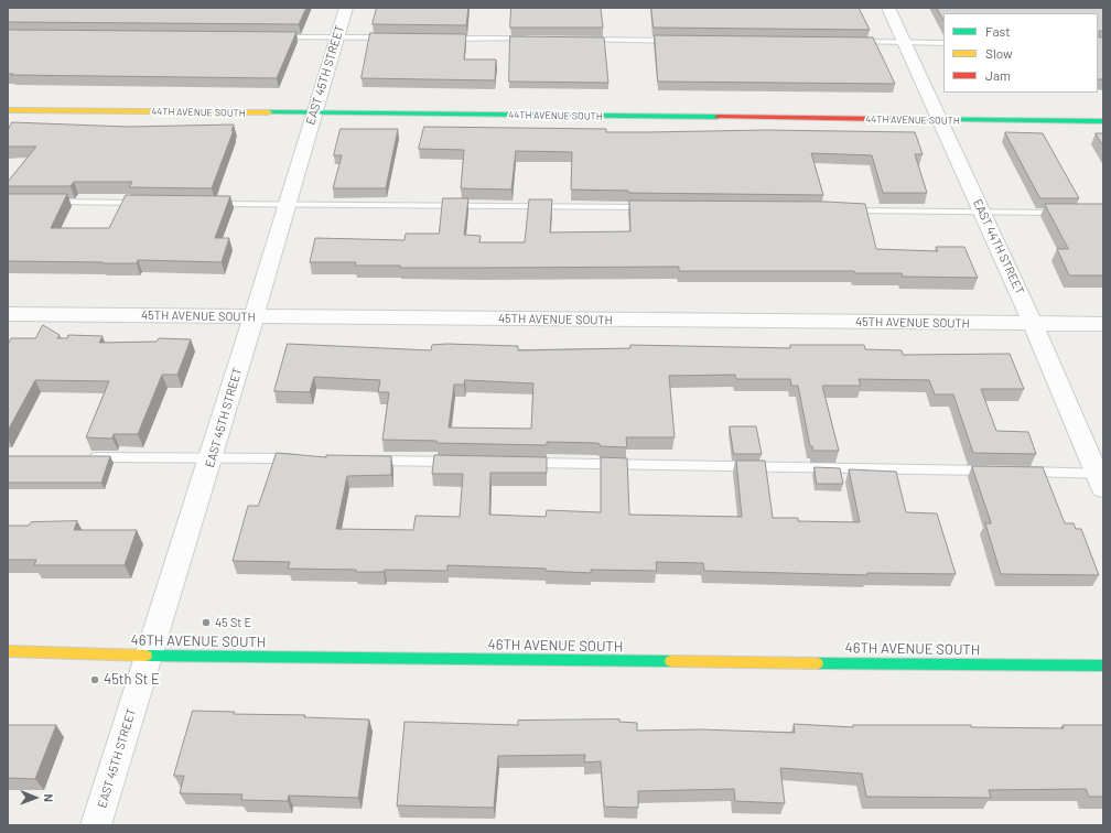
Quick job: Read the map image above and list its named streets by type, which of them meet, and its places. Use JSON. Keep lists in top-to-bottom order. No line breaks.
{"streets":{"street":["EAST 45TH STREET","44TH AVENUE SOUTH","EAST 44TH STREET","45TH AVENUE SOUTH","46TH AVENUE SOUTH"]},"crossings":[["EAST 45TH STREET","44TH AVENUE SOUTH"],["EAST 45TH STREET","45TH AVENUE SOUTH"],["EAST 45TH STREET","46TH AVENUE SOUTH"],["44TH AVENUE SOUTH","EAST 44TH STREET"],["EAST 44TH STREET","45TH AVENUE SOUTH"]],"places":["45 St E","45th St E"],"legend":["Fast","Slow","Jam"],"north":"right"}
